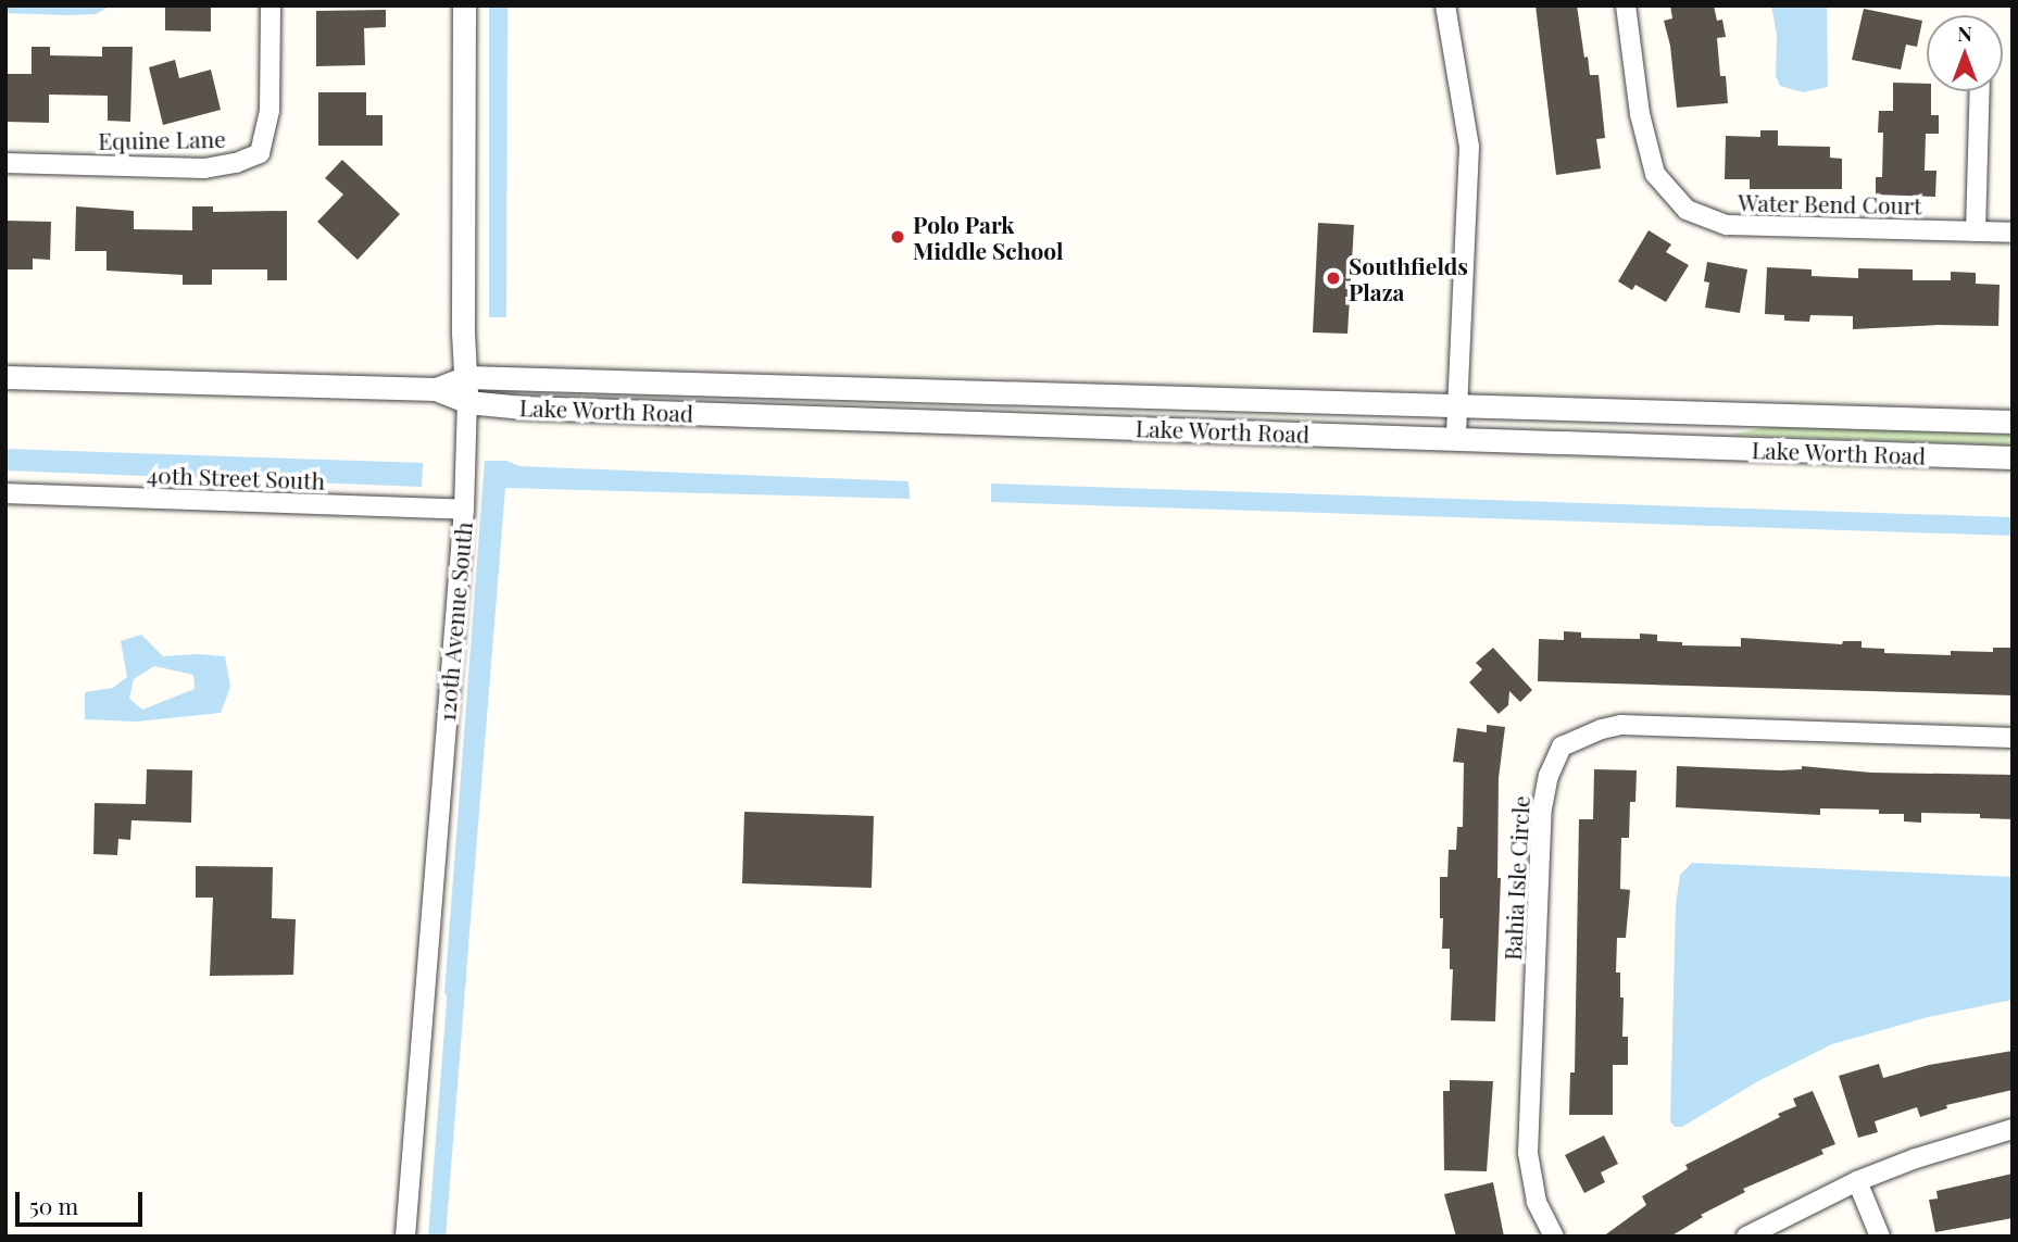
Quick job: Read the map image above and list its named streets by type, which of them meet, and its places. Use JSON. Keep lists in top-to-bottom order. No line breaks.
{"streets":{"street":["Equine Lane","Water Bend Court","Lake Worth Road","40th Street South","120th Avenue South","Bahia Isle Circle"]},"crossings":[["Lake Worth Road","120th Avenue South"],["40th Street South","120th Avenue South"]],"places":["Polo Park Middle School","Southfields Plaza"],"scale_bar":"50 m","north":"top"}
